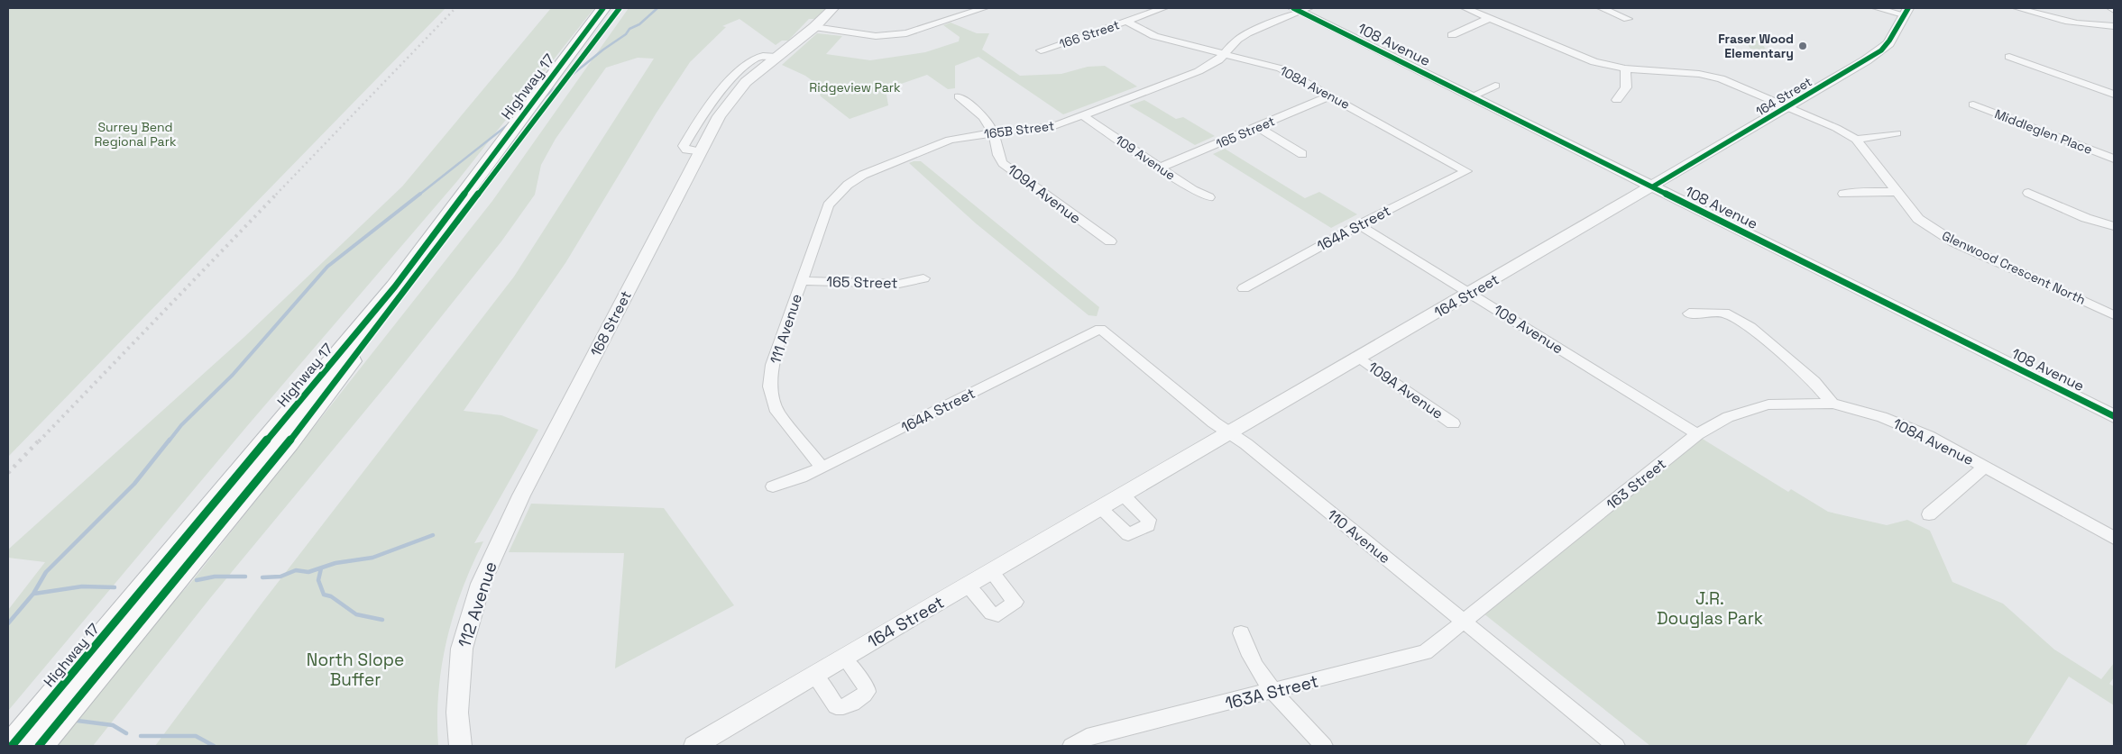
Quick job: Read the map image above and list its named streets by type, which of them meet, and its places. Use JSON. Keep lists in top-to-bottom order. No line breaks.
{"streets":{"highway":["Highway 17"],"street":["166 Street","108 Avenue","108A Avenue","164 Street","165B Street","Middleglen Place","165 Street","109 Avenue","109A Avenue","164A Street","Glenwood Crescent North","168 Street","111 Avenue","163 Street","110 Avenue","112 Avenue","163A Street"]},"crossings":[["166 Street","108A Avenue"],["108 Avenue","164 Street"],["108 Avenue","165B Street"],["108A Avenue","165B Street"],["108A Avenue","165 Street"],["108A Avenue","164A Street"],["108A Avenue","163 Street"],["164 Street","109 Avenue"],["164 Street","109A Avenue"],["164 Street","Glenwood Crescent North"],["164 Street","110 Avenue"],["165B Street","165 Street"],["165B Street","109 Avenue"],["165B Street","109A Avenue"],["165B Street","111 Avenue"],["165 Street","109 Avenue"],["165 Street","111 Avenue"],["109 Avenue","164A Street"],["109 Avenue","163 Street"],["164A Street","111 Avenue"],["164A Street","110 Avenue"],["168 Street","112 Avenue"],["163 Street","110 Avenue"],["163 Street","163A Street"],["110 Avenue","163A Street"]],"parks":["Ridgeview Park","Surrey Bend Regional Park","J.R. Douglas Park","North Slope Buffer"],"places":["Fraser Wood Elementary"]}
